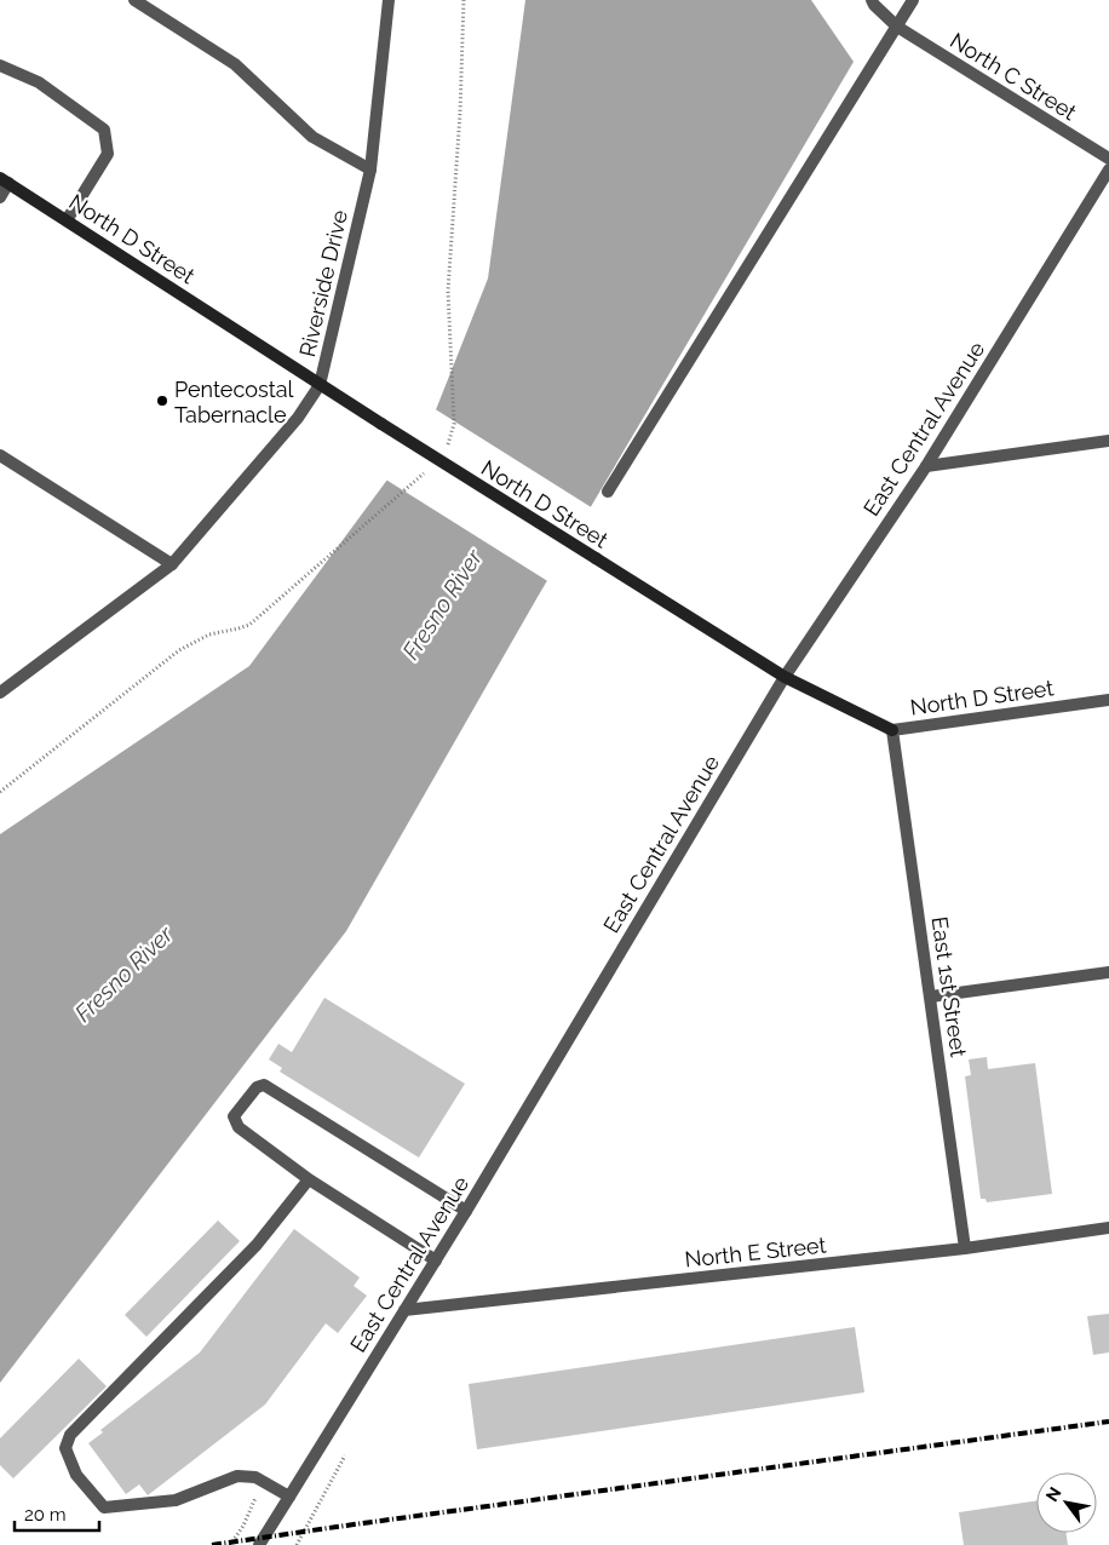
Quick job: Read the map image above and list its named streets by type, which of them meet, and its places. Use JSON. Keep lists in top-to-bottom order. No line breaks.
{"streets":{"street":["North C Street","North D Street","Riverside Drive","East Central Avenue","East 1st Street","North E Street"]},"crossings":[["North D Street","Riverside Drive"],["North D Street","East Central Avenue"],["North D Street","East 1st Street"],["East Central Avenue","North E Street"],["East 1st Street","North E Street"]],"water":["Fresno River"],"places":["Pentecostal Tabernacle"],"scale_bar":"20 m","north":"top left"}
